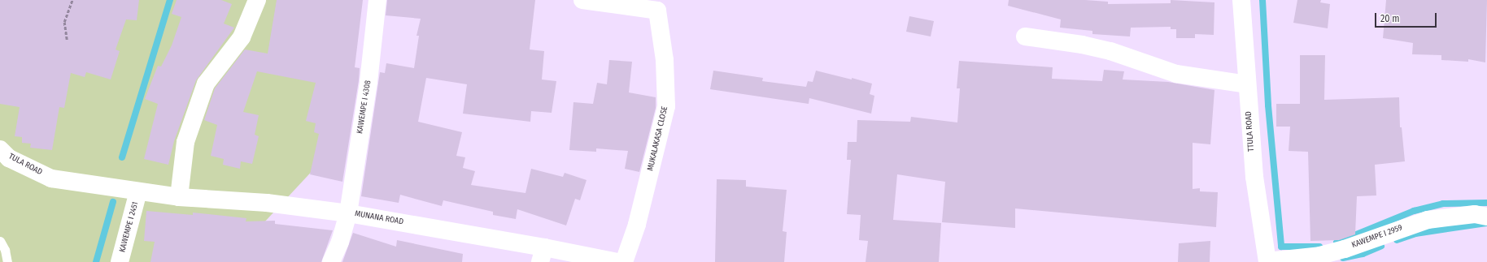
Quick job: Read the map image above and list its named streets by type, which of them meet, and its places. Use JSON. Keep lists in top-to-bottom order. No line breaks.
{"streets":{"street":["KAWEMPE I 4308","TTULA ROAD","MUKALAKASA CLOSE","TULA ROAD","MUNANA ROAD","KAWEMPE I 2451","KAWEMPE I 2959"]},"crossings":[["KAWEMPE I 4308","MUNANA ROAD"],["TTULA ROAD","KAWEMPE I 2959"],["TULA ROAD","MUNANA ROAD"],["TULA ROAD","KAWEMPE I 2451"],["MUNANA ROAD","KAWEMPE I 2451"]],"scale_bar":"20 m"}
